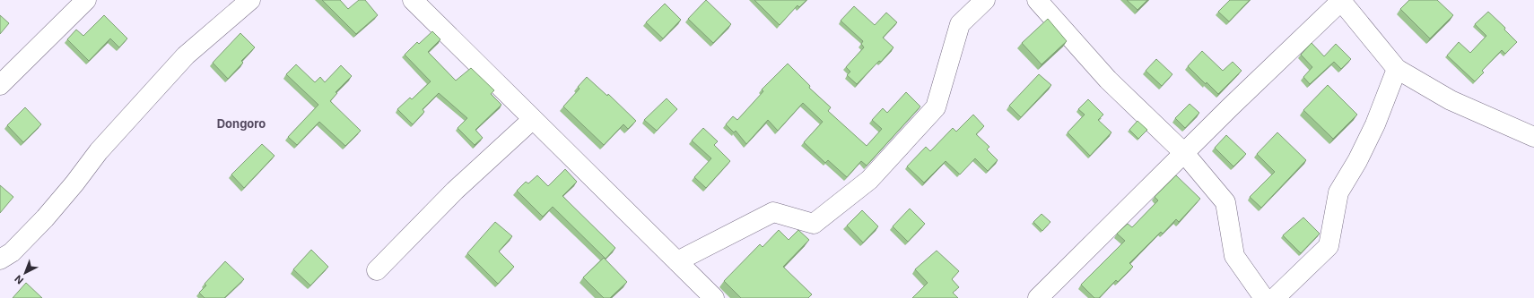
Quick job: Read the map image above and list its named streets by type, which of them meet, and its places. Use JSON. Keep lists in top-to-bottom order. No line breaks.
{"districts":["Dongoro"],"north":"bottom left"}
